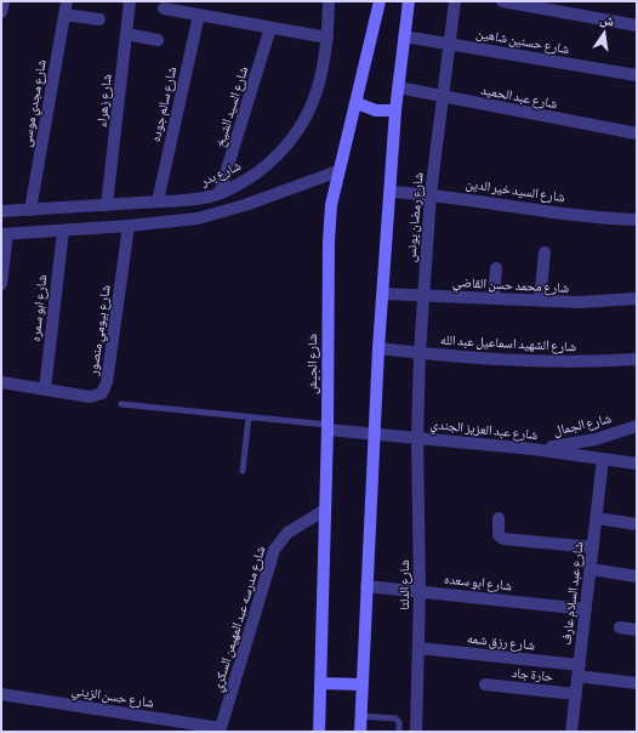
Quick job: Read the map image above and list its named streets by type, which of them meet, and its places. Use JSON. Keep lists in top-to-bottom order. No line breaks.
{"streets":{"main road":["شارع الجيش"],"street":["شارع حسنين شاهين","شارع عبد الحميد","شارع زهراء","شارع مجدي موسى","شارع سالم جوده","شارع السيد الشيخ","شارع بدر","شارع السيد خير الدين","شارع رمضان يونس","شارع محمد حسن القاضي","شارع ابو سمره","شارع بيومي منصور","شارع الشهيد اسماعيل عبد الله","شارع الجمال","شارع عبد العزيز الجندي","شارع ابو سعده","شارع الدلتا","شارع عبد السلام عارف","شارع مدرسه عبد المهيمن السكري","شارع رزق شمه","حارة جاد","شارع حسن الزيني"]},"crossings":[["شارع حسنين شاهين","شارع رمضان يونس"],["شارع عبد الحميد","شارع رمضان يونس"],["شارع زهراء","شارع بدر"],["شارع مجدي موسى","شارع بدر"],["شارع سالم جوده","شارع بدر"],["شارع السيد الشيخ","شارع بدر"],["شارع السيد خير الدين","شارع رمضان يونس"],["شارع رمضان يونس","شارع محمد حسن القاضي"],["شارع رمضان يونس","شارع الشهيد اسماعيل عبد الله"],["شارع رمضان يونس","شارع عبد العزيز الجندي"],["شارع رمضان يونس","شارع الدلتا"],["شارع ابو سمره","شارع بيومي منصور"],["شارع الجيش","شارع عبد العزيز الجندي"],["شارع الجيش","شارع مدرسه عبد المهيمن السكري"],["شارع الجمال","شارع عبد العزيز الجندي"],["شارع عبد العزيز الجندي","شارع الدلتا"],["شارع عبد العزيز الجندي","شارع عبد السلام عارف"],["شارع ابو سعده","شارع الدلتا"],["شارع ابو سعده","شارع عبد السلام عارف"],["شارع الدلتا","شارع رزق شمه"],["شارع عبد السلام عارف","شارع رزق شمه"],["شارع عبد السلام عارف","حارة جاد"],["شارع مدرسه عبد المهيمن السكري","شارع حسن الزيني"]],"north":"top"}
